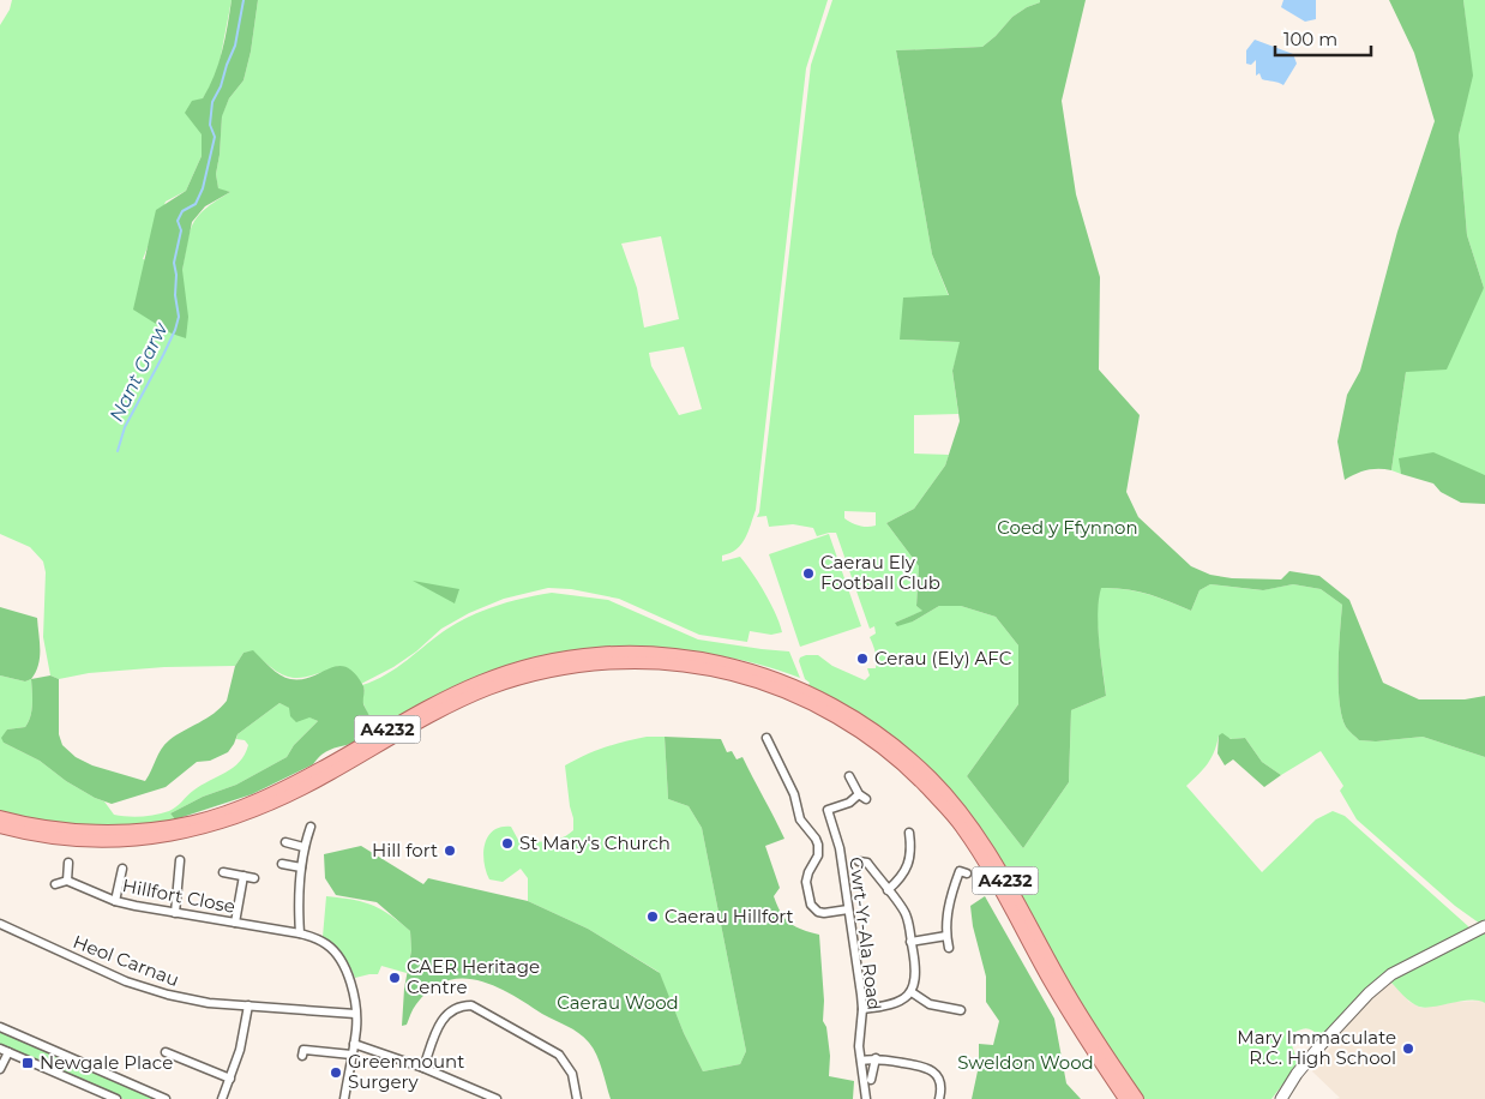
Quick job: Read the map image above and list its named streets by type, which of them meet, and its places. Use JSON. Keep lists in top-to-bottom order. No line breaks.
{"streets":{"main road":["A4232"],"street":["Hillfort Close","Cwrt-Yr-Ala Road","Heol Carnau"]},"crossings":[["Hillfort Close","Heol Carnau"]],"water":["Nant Garw"],"parks":["Coed y Ffynnon","Caerau Wood","Sweldon Wood"],"places":{"other":["Caerau Ely Football Club","Cerau (Ely) AFC","St Mary's Church","Hill fort","Caerau Hillfort","CAER Heritage Centre","Mary Immaculate R.C. High School","Greenmount Surgery"],"transit":["Newgale Place"]},"scale_bar":"100 m"}
